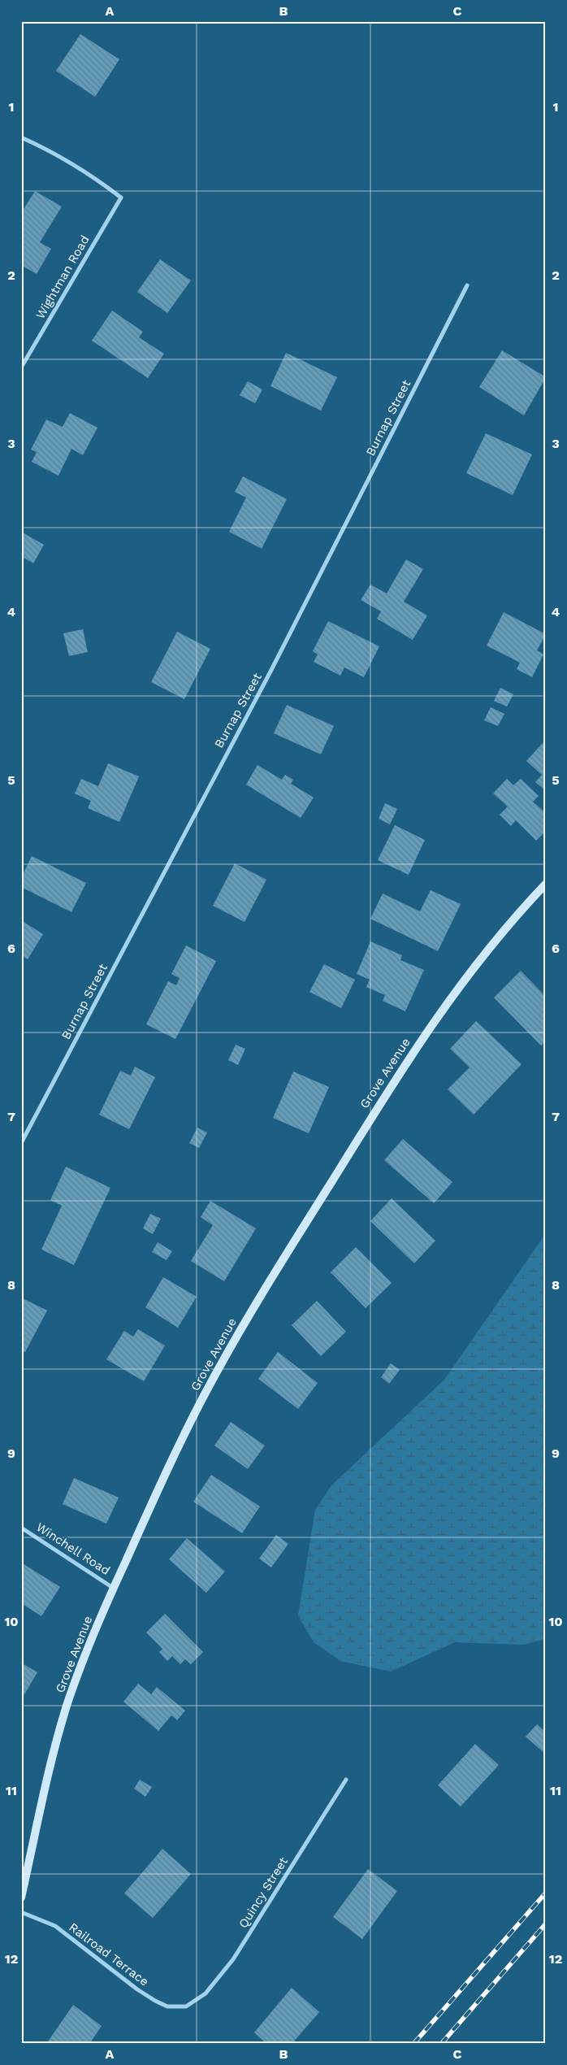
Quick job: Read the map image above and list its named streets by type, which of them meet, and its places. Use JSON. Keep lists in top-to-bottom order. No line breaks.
{"streets":{"street":["Wightman Road","Burnap Street","Grove Avenue","Winchell Road","Quincy Street","Railroad Terrace"]},"crossings":[["Grove Avenue","Winchell Road"],["Quincy Street","Railroad Terrace"]],"grid":{"columns":["A","B","C"],"rows":["1","2","3","4","5","6","7","8","9","10","11","12"]}}
